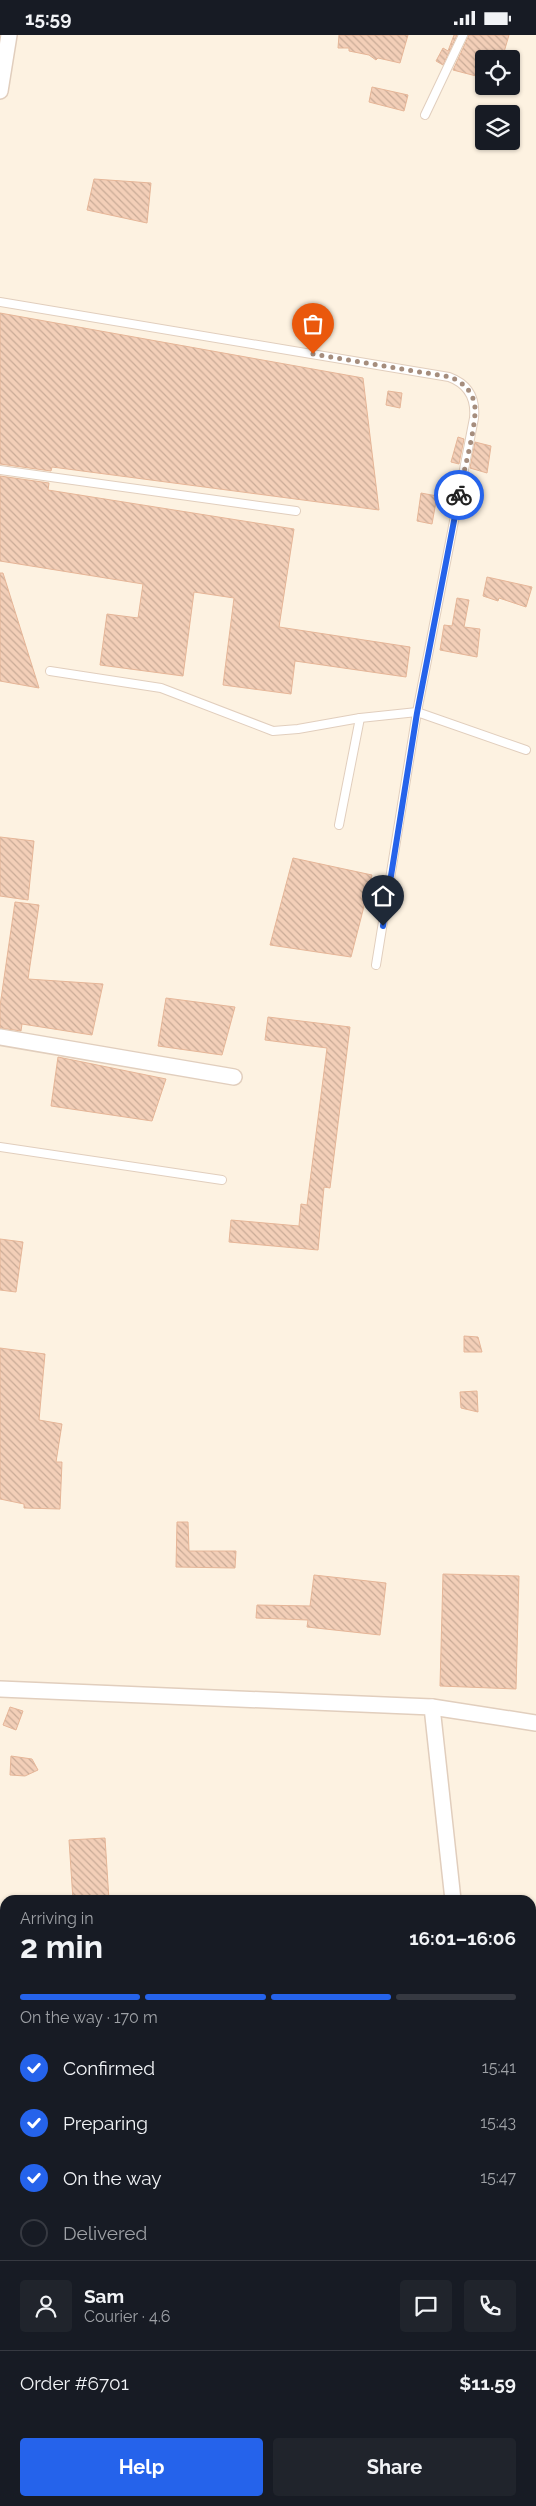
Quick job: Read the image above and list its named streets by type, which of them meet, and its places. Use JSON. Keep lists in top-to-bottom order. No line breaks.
{"page":{"status":"15:59","heading":["2 min","Arriving in","16:01–16:06"],"panel":["Sam","Courier · 4.6","Order #6701","$11.59"],"bar":"On the way · 170 m","list":[["Confirmed","15:41"],["Preparing","15:43"],["On the way","15:47"],"Delivered"],"buttons":["Help","Share"]}}
